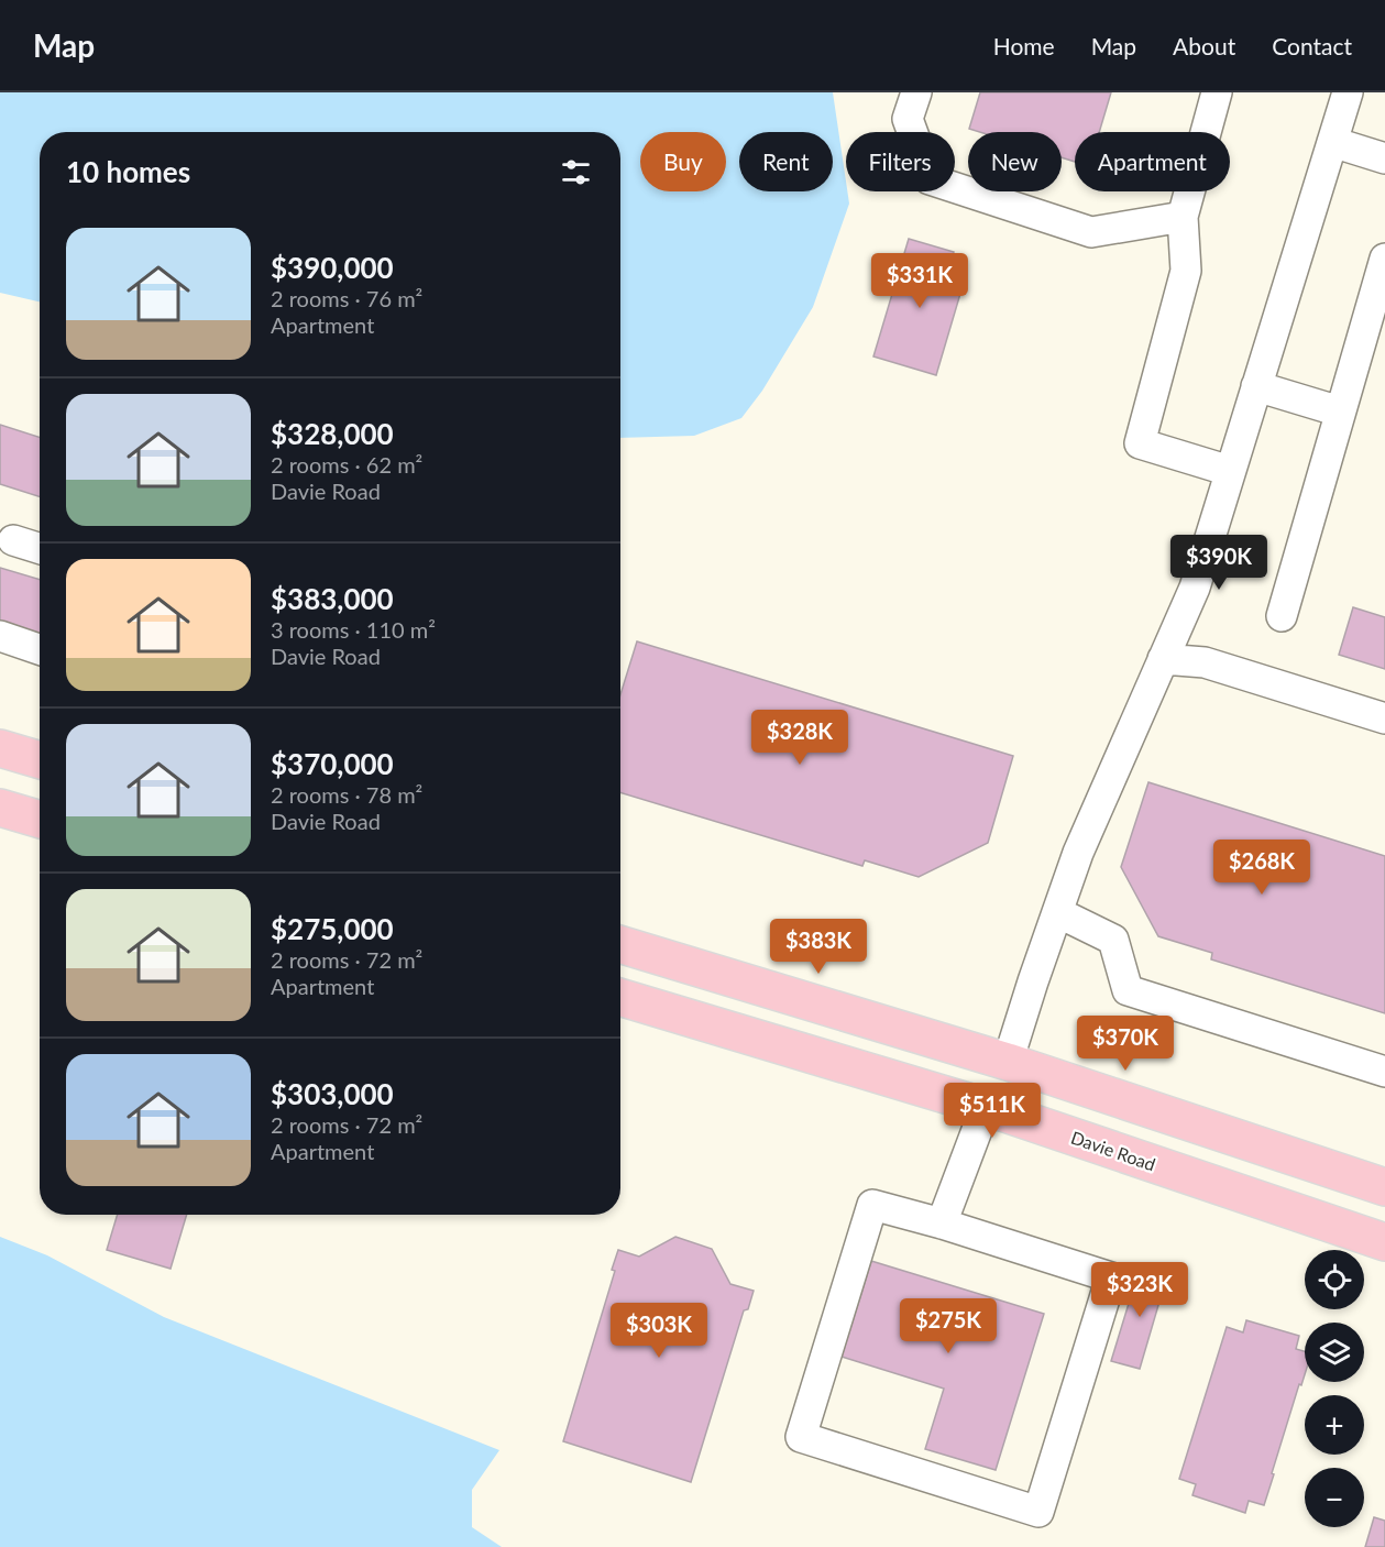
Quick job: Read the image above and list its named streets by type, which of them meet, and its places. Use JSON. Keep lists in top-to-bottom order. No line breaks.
{"streets":{"main road":["Davie Road"]},"page":{"header":"Map","nav":["Home","Map","About","Contact"],"chip":["Buy","Rent","Filters","New","Apartment"],"heading":"10 homes","list":[{"name":"$390,000","note":"2 rooms · 76 m² · Apartment"},{"name":"$328,000","note":"2 rooms · 62 m² · Davie Road"},{"name":"$383,000","note":"3 rooms · 110 m² · Davie Road"},{"name":"$370,000","note":"2 rooms · 78 m² · Davie Road"},{"name":"$275,000","note":"2 rooms · 72 m² · Apartment"},{"name":"$303,000","note":"2 rooms · 72 m² · Apartment"}],"price":["$331K","$390K","$328K","$268K","$383K","$370K","$511K","$323K","$275K","$303K"],"map_buttons":["+","−"]}}
